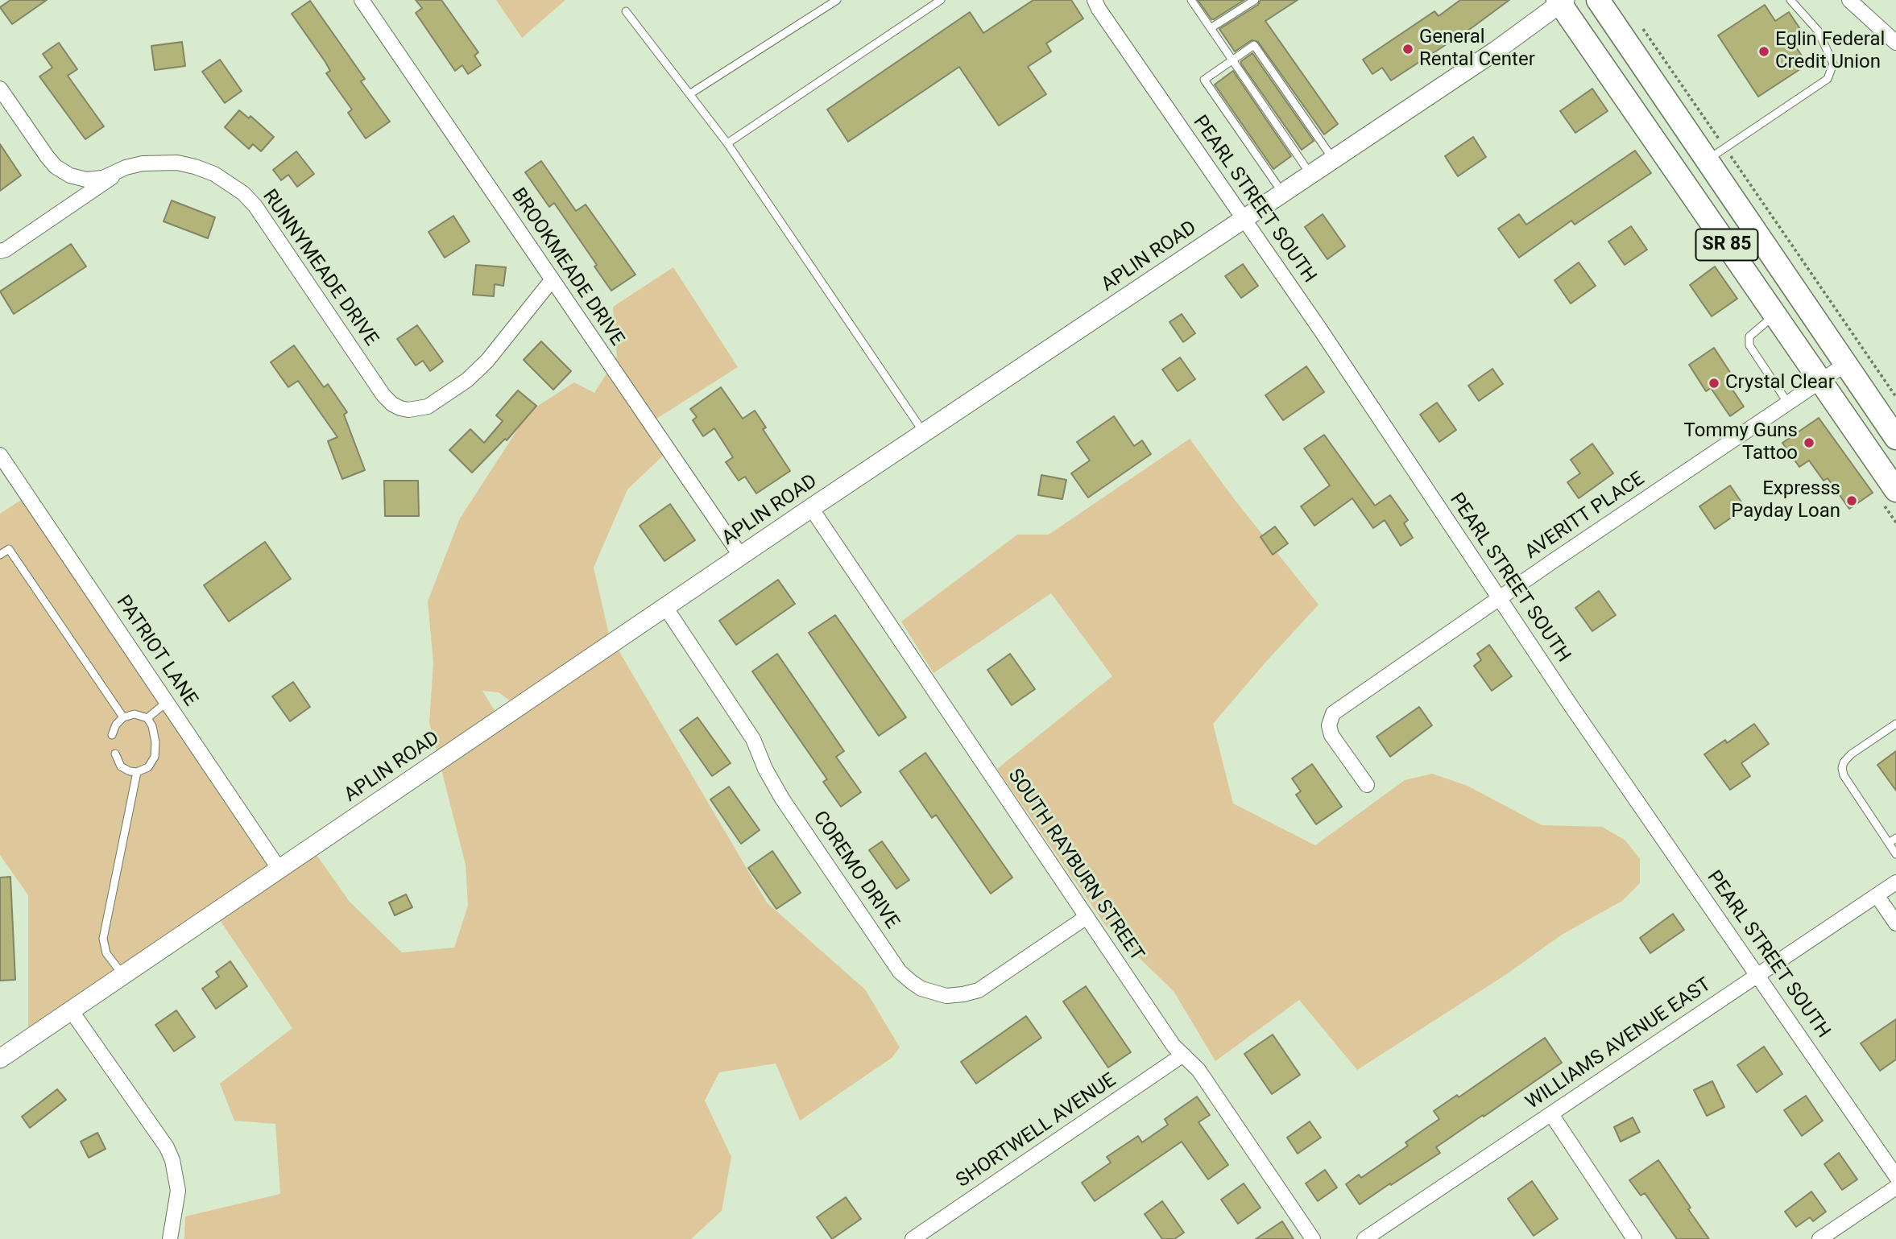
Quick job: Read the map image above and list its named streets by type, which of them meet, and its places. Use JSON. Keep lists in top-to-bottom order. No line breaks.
{"streets":{"main road":["SR 85"],"street":["PEARL STREET SOUTH","APLIN ROAD","BROOKMEADE DRIVE","RUNNYMEADE DRIVE","AVERITT PLACE","PATRIOT LANE","SOUTH RAYBURN STREET","COREMO DRIVE","WILLIAMS AVENUE EAST","SHORTWELL AVENUE"]},"crossings":[["PEARL STREET SOUTH","APLIN ROAD"],["PEARL STREET SOUTH","AVERITT PLACE"],["PEARL STREET SOUTH","WILLIAMS AVENUE EAST"],["SR 85","APLIN ROAD"],["SR 85","AVERITT PLACE"],["APLIN ROAD","BROOKMEADE DRIVE"],["APLIN ROAD","PATRIOT LANE"],["APLIN ROAD","SOUTH RAYBURN STREET"],["APLIN ROAD","COREMO DRIVE"],["BROOKMEADE DRIVE","RUNNYMEADE DRIVE"],["SOUTH RAYBURN STREET","COREMO DRIVE"],["SOUTH RAYBURN STREET","SHORTWELL AVENUE"]],"places":["General Rental Center","Eglin Federal Credit Union","Crystal Clear","Tommy Guns Tattoo","Expresss Payday Loan"]}
